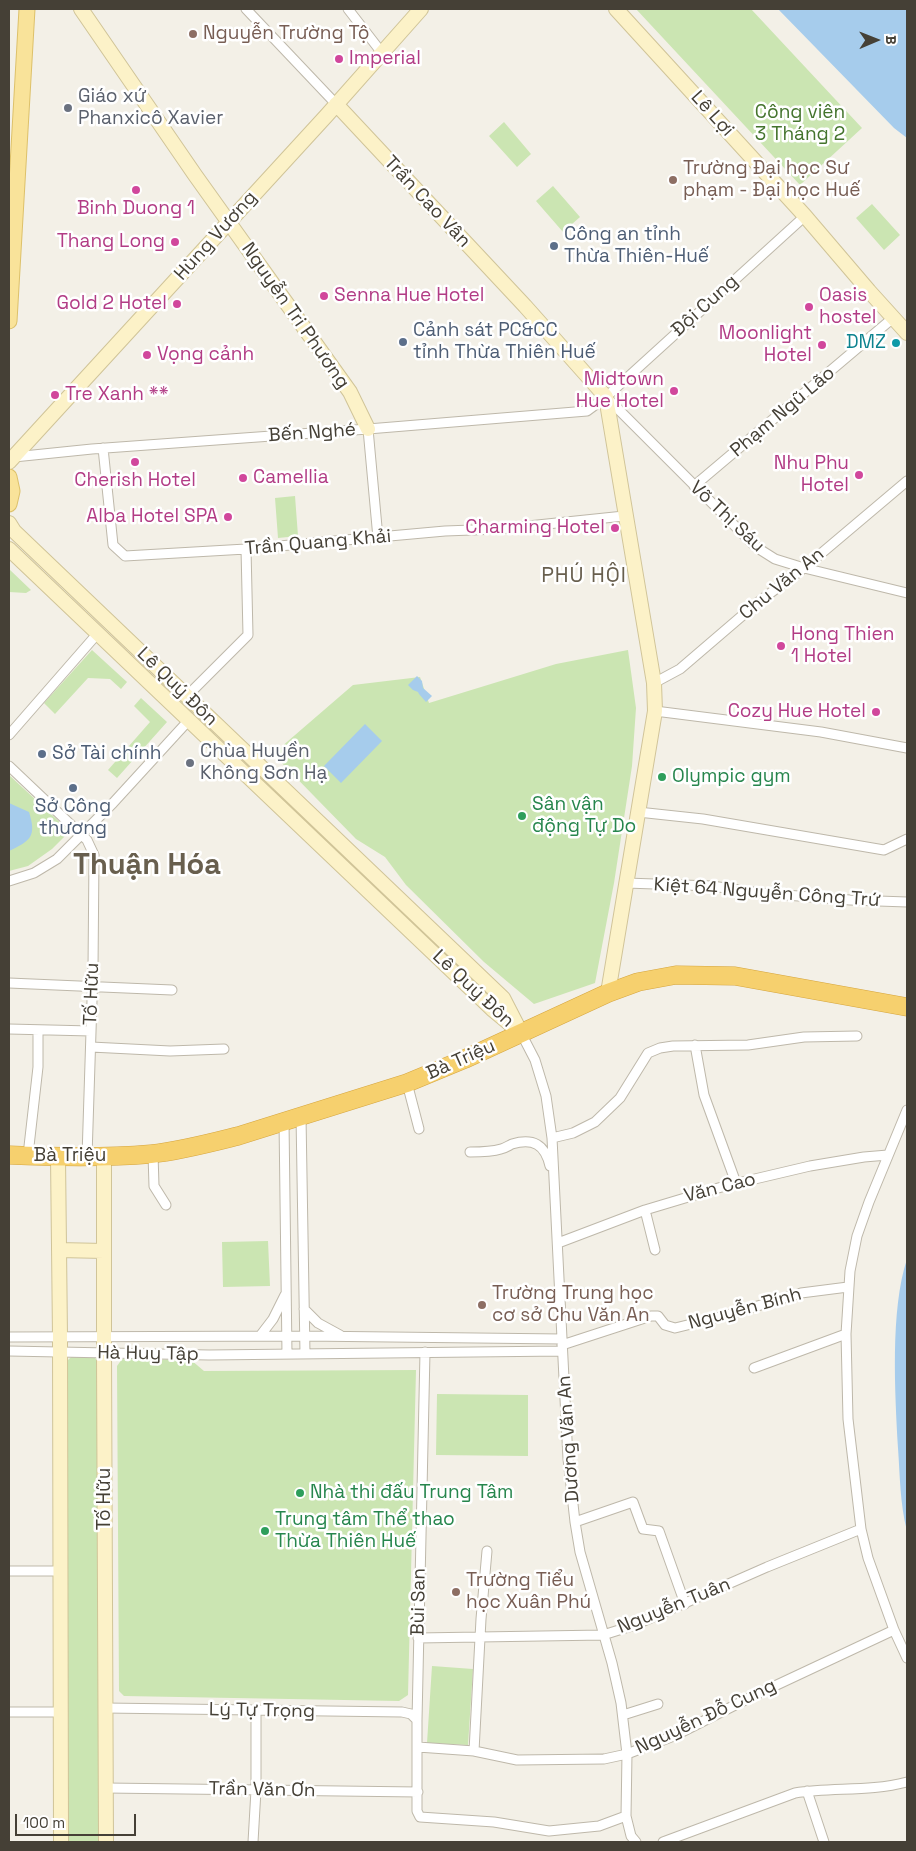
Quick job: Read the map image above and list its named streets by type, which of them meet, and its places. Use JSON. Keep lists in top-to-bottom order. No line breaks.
{"streets":{"highway":["Bà Triệu"],"street":["Lê Lợi","Trần Cao Vân","Hùng Vương","Đội Cung","Nguyễn Tri Phương","Phạm Ngũ Lão","Bến Nghé","Võ Thị Sáu","Trần Quang Khải","Chu Văn An","Lê Quý Đôn","Kiệt 64 Nguyễn Công Trứ","Tố Hữu","Văn Cao","Nguyễn Bính","Hà Huy Tập","Dương Văn An","Bùi San","Nguyễn Tuân","Lý Tự Trọng","Nguyễn Đỗ Cung","Trần Văn Ơn"]},"crossings":[["Lê Lợi","Đội Cung"],["Lê Lợi","Phạm Ngũ Lão"],["Trần Cao Vân","Hùng Vương"],["Trần Cao Vân","Đội Cung"],["Trần Cao Vân","Bến Nghé"],["Trần Cao Vân","Võ Thị Sáu"],["Hùng Vương","Nguyễn Tri Phương"],["Hùng Vương","Bến Nghé"],["Đội Cung","Bến Nghé"],["Đội Cung","Võ Thị Sáu"],["Nguyễn Tri Phương","Bến Nghé"],["Phạm Ngũ Lão","Võ Thị Sáu"],["Bến Nghé","Võ Thị Sáu"],["Bến Nghé","Trần Quang Khải"],["Võ Thị Sáu","Chu Văn An"],["Lê Quý Đôn","Bà Triệu"],["Lê Quý Đôn","Dương Văn An"],["Tố Hữu","Bà Triệu"],["Tố Hữu","Hà Huy Tập"],["Tố Hữu","Lý Tự Trọng"],["Tố Hữu","Trần Văn Ơn"],["Bà Triệu","Dương Văn An"],["Văn Cao","Dương Văn An"],["Nguyễn Bính","Hà Huy Tập"],["Nguyễn Bính","Dương Văn An"],["Hà Huy Tập","Dương Văn An"],["Hà Huy Tập","Bùi San"],["Dương Văn An","Nguyễn Tuân"],["Dương Văn An","Nguyễn Đỗ Cung"],["Bùi San","Nguyễn Tuân"],["Bùi San","Lý Tự Trọng"],["Bùi San","Nguyễn Đỗ Cung"],["Bùi San","Trần Văn Ơn"]],"districts":["PHÚ HỘI","Thuận Hóa"],"parks":["Công viên 3 Tháng 2"],"places":["Nguyễn Trường Tộ","Imperial","Giáo xứ Phanxicô Xavier","Trường Đại học Sư phạm - Đại học Huế","Binh Duong 1","Thang Long","Công an tỉnh Thừa Thiên-Huế","Senna Hue Hotel","Gold 2 Hotel","Oasis hostel","Cảnh sát PC&CC tỉnh Thừa Thiên Huế","DMZ","Moonlight Hotel","Vọng cảnh","Midtown Hue Hotel","Tre Xanh **","Cherish Hotel","Nhu Phu Hotel","Camellia","Alba Hotel SPA","Charming Hotel","Hong Thien 1 Hotel","Cozy Hue Hotel","Sở Tài chính","Chùa Huyền Không Sơn Hạ","Olympic gym","Sở Công thương","Sân vận động Tự Do","Trường Trung học cơ sở Chu Văn An","Nhà thi đấu Trung Tâm","Trung tâm Thể thao Thừa Thiên Huế","Trường Tiểu học Xuân Phú"],"scale_bar":"100 m","north":"right"}
